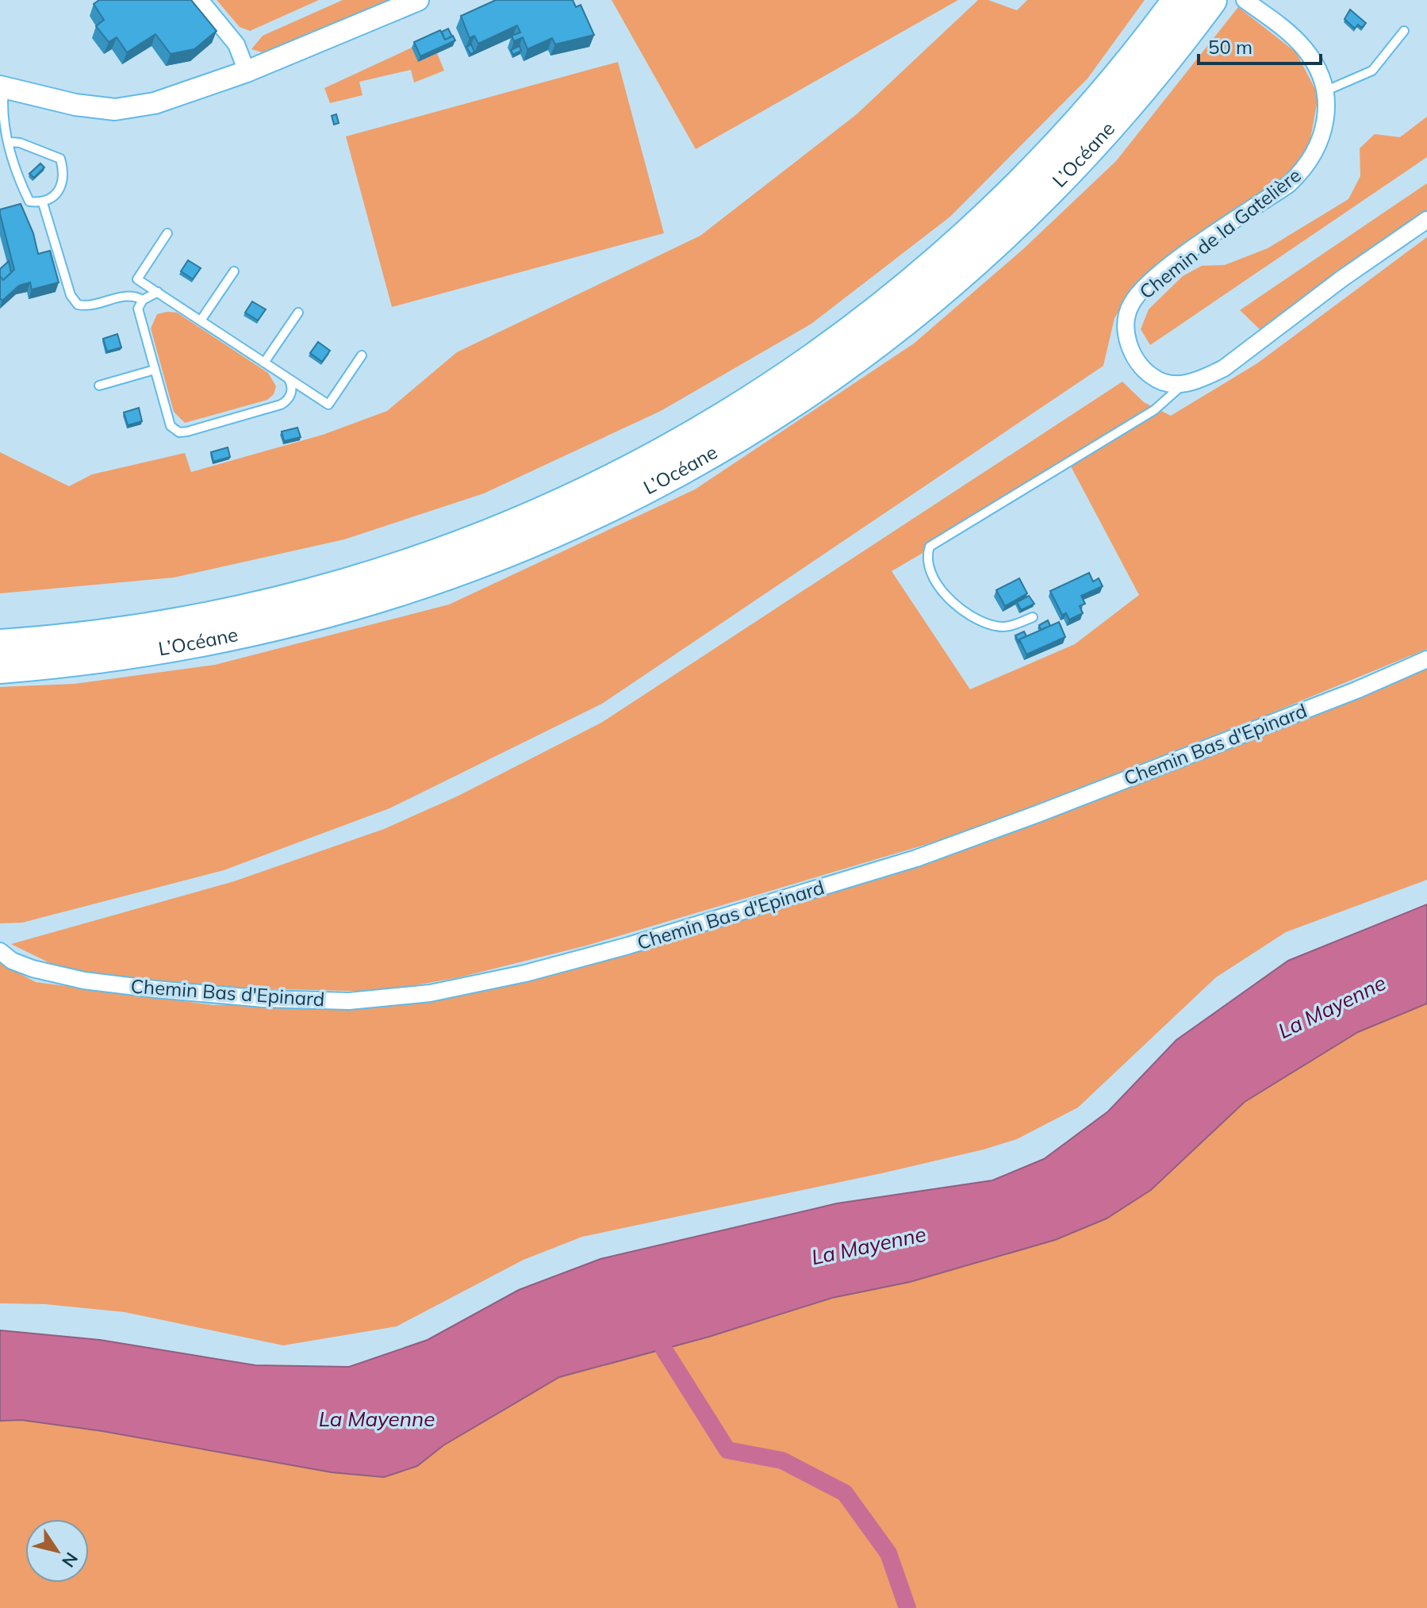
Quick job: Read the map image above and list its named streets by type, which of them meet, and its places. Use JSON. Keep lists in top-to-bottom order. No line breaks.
{"streets":{"highway":["L’Océane"],"street":["Chemin de la Gatelière","Chemin Bas d'Epinard"]},"water":["La Mayenne"],"scale_bar":"50 m","north":"bottom right"}
